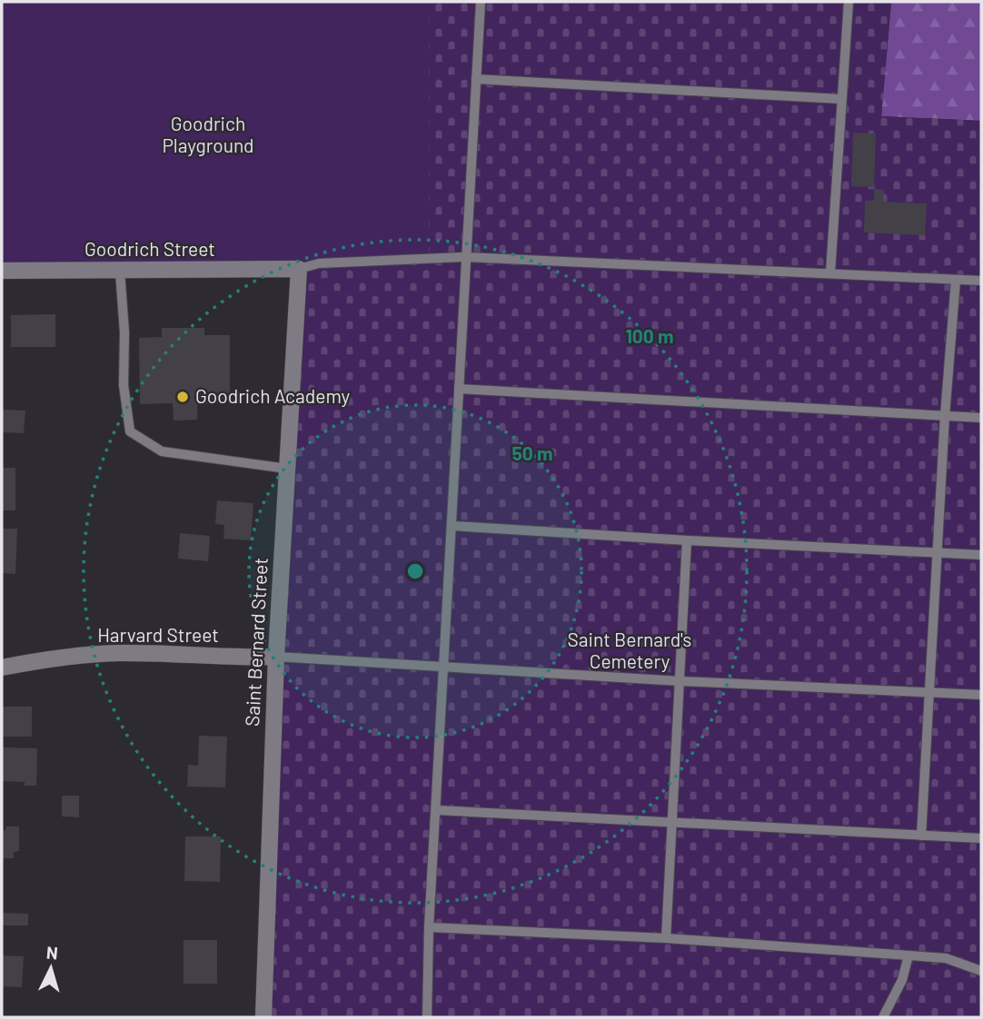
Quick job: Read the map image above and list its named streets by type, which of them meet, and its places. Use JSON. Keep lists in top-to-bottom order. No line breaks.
{"streets":{"street":["Goodrich Street","Harvard Street","Saint Bernard Street"]},"crossings":[["Goodrich Street","Saint Bernard Street"],["Harvard Street","Saint Bernard Street"]],"parks":["Goodrich Playground","Saint Bernard's Cemetery"],"places":["Goodrich Academy"],"north":"top","rings":["100 m","50 m"]}
